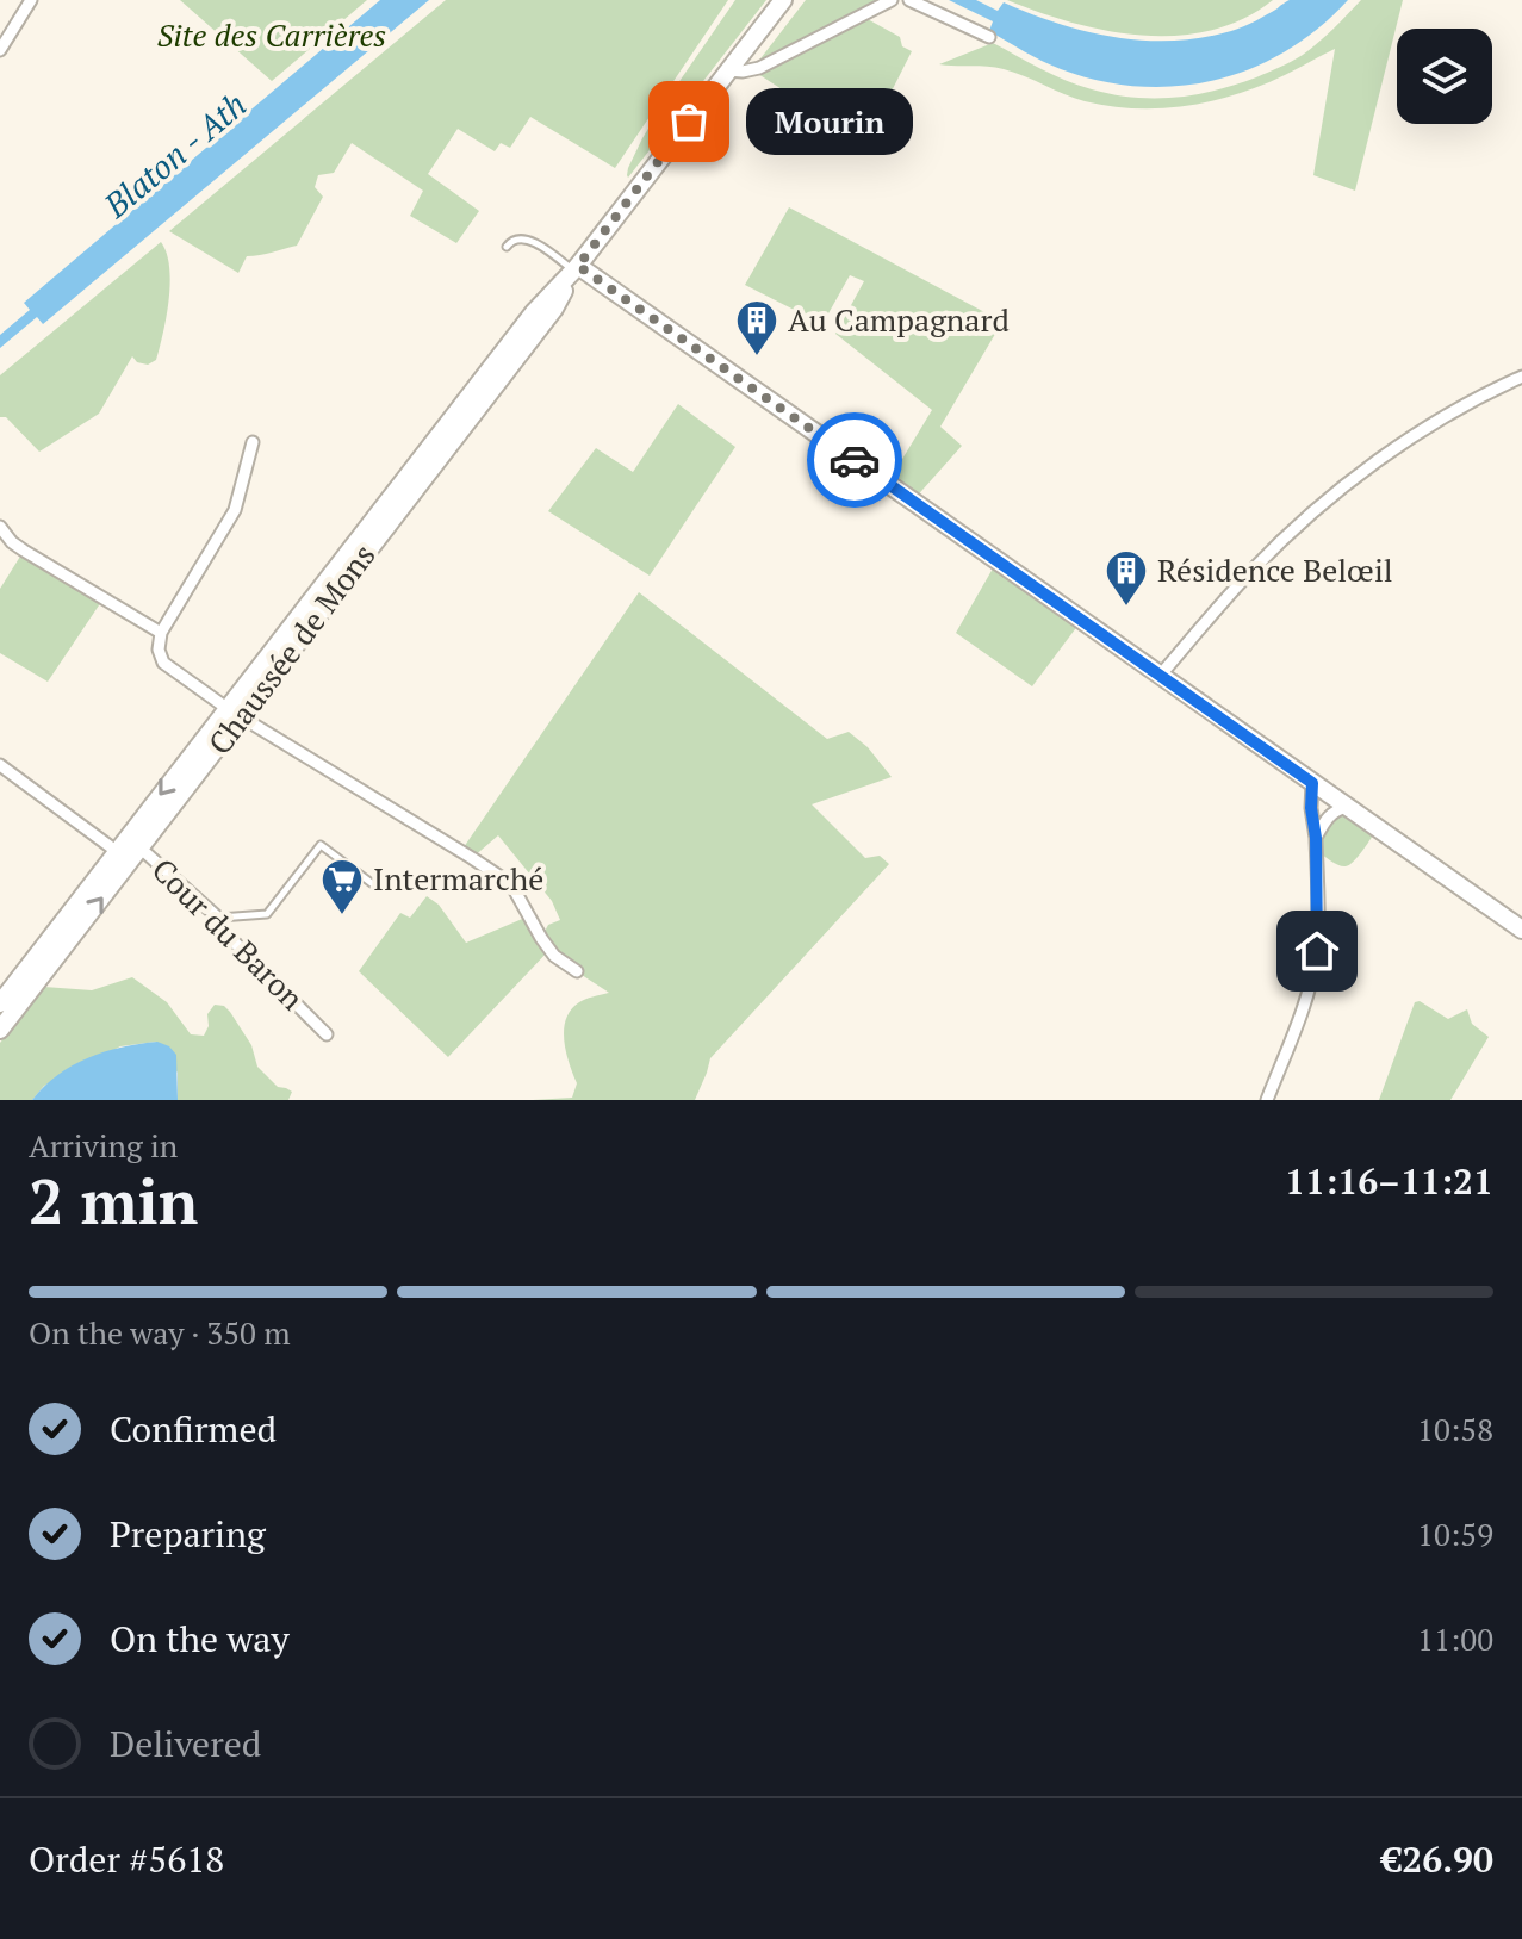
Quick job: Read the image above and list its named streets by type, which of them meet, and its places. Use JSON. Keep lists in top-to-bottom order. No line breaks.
{"streets":{"main road":["Chaussée de Mons"],"street":["Cour du Baron"]},"crossings":[["Chaussée de Mons","Cour du Baron"]],"water":["Blaton - Ath"],"parks":["Site des Carrières"],"places":{"other":["Mourin"],"building":["Au Campagnard","Résidence Belœil"],"supermarket":["Intermarché"]},"page":{"bubble":"Mourin","heading":["2 min","Arriving in","11:16–11:21"],"panel":["Order #5618","€26.90"],"bar":"On the way · 350 m","list":[["Confirmed","10:58"],["Preparing","10:59"],["On the way","11:00"],"Delivered"]}}
